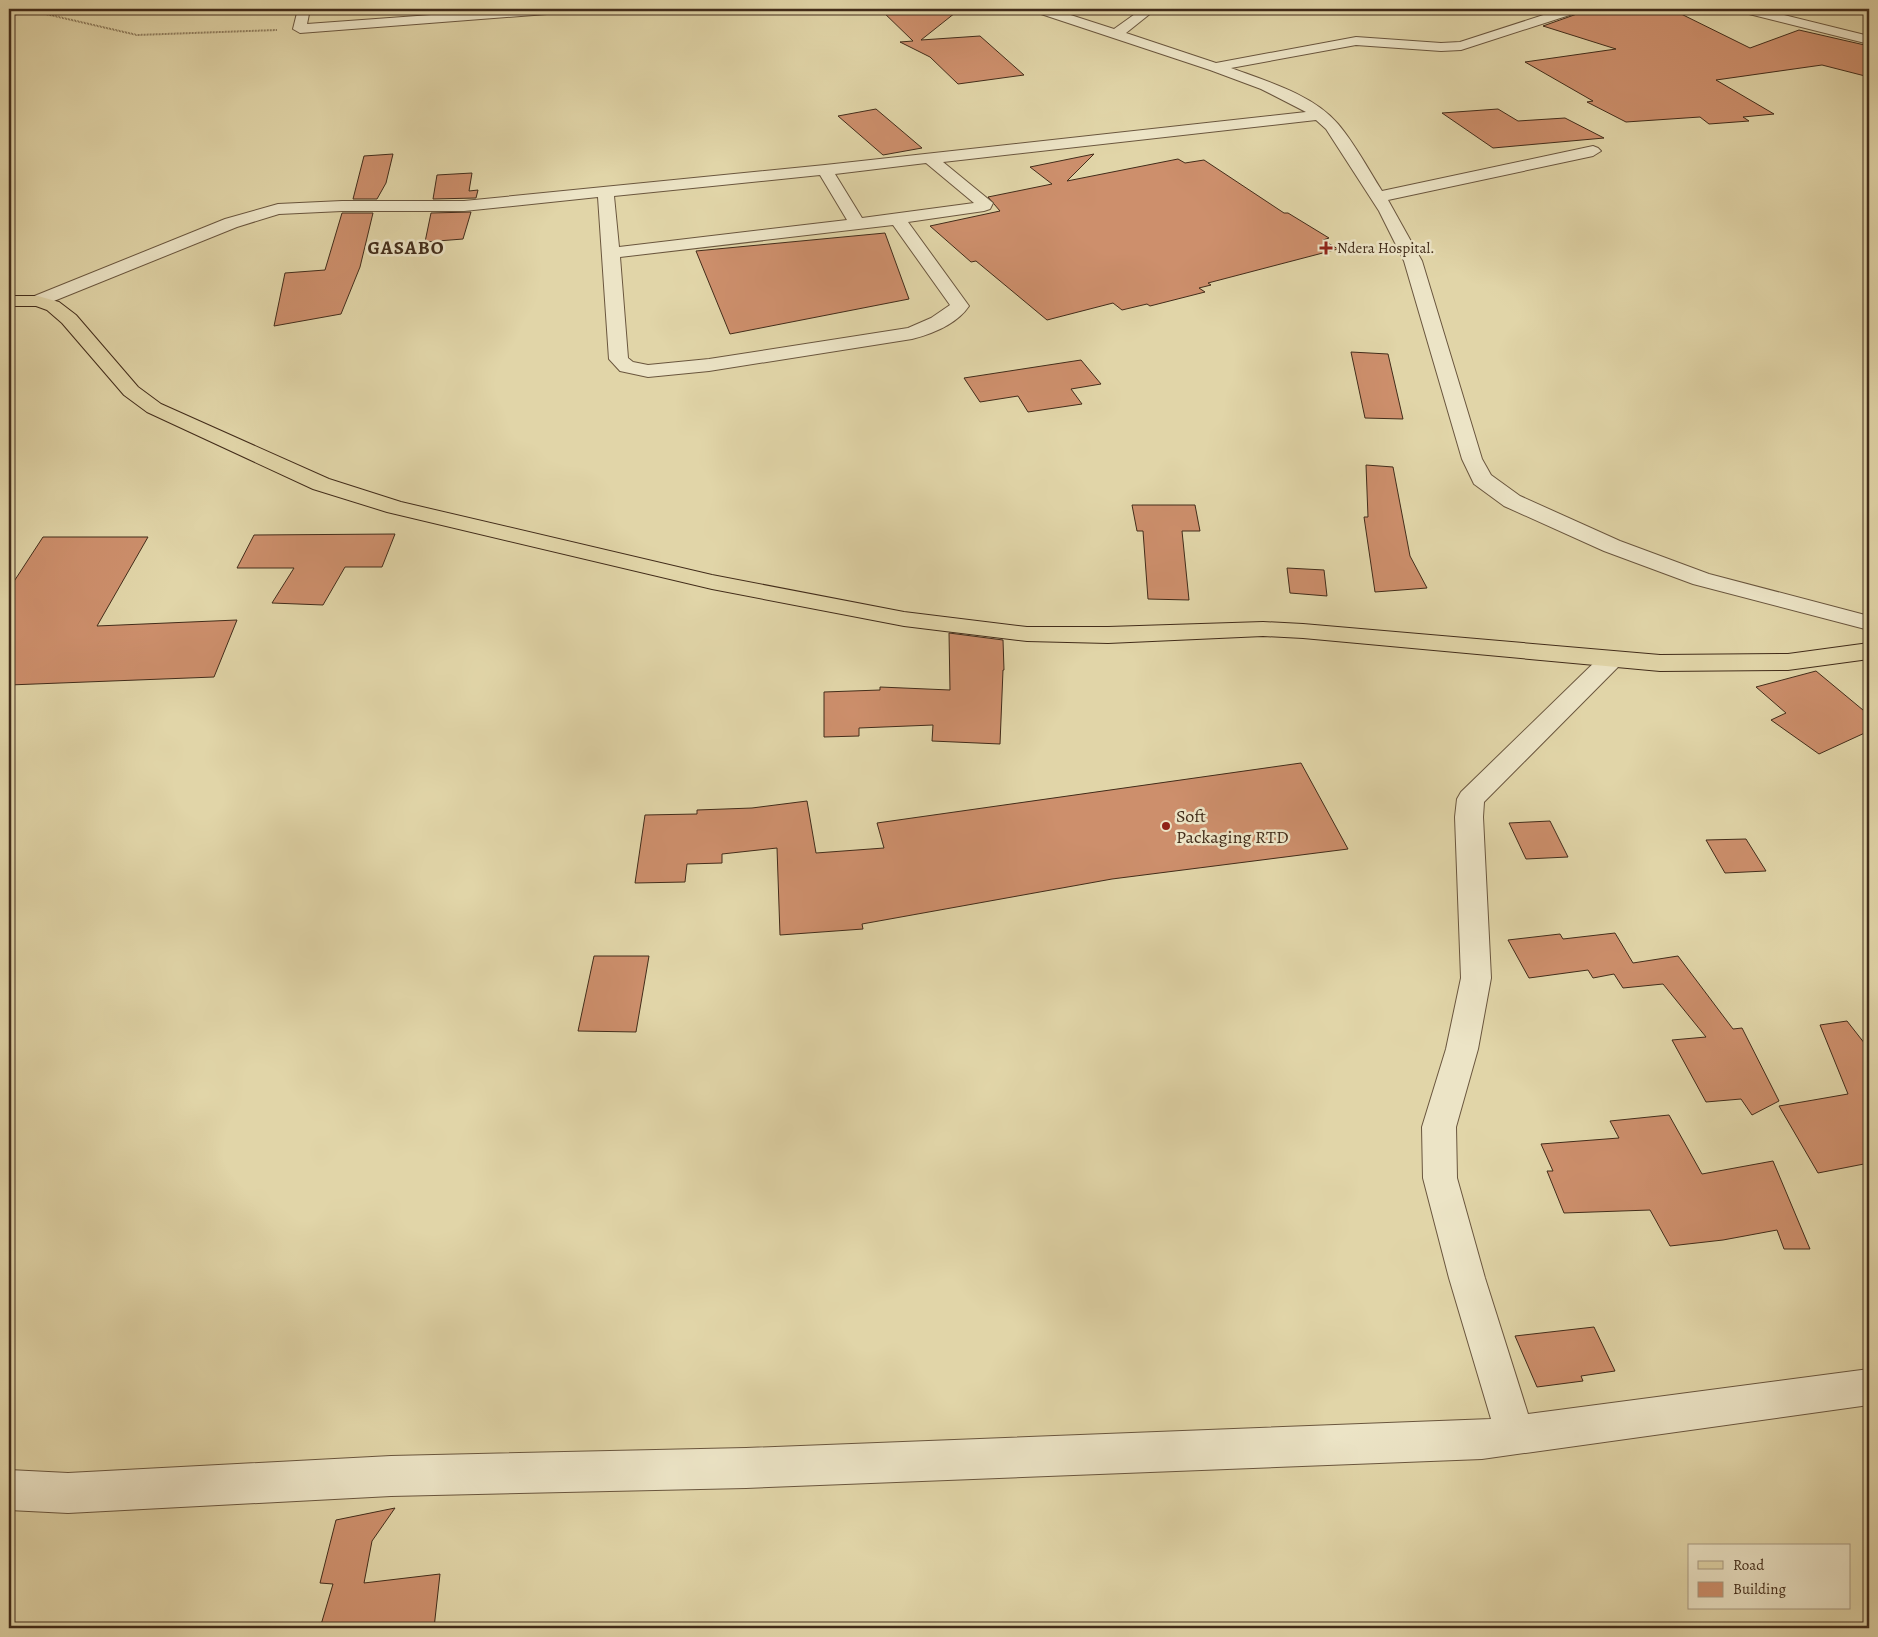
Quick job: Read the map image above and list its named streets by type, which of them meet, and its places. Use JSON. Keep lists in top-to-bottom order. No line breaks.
{"districts":["GASABO"],"places":{"health":["Ndera Hospital."],"other":["Soft Packaging RTD"]},"legend":["Road","Building"]}
